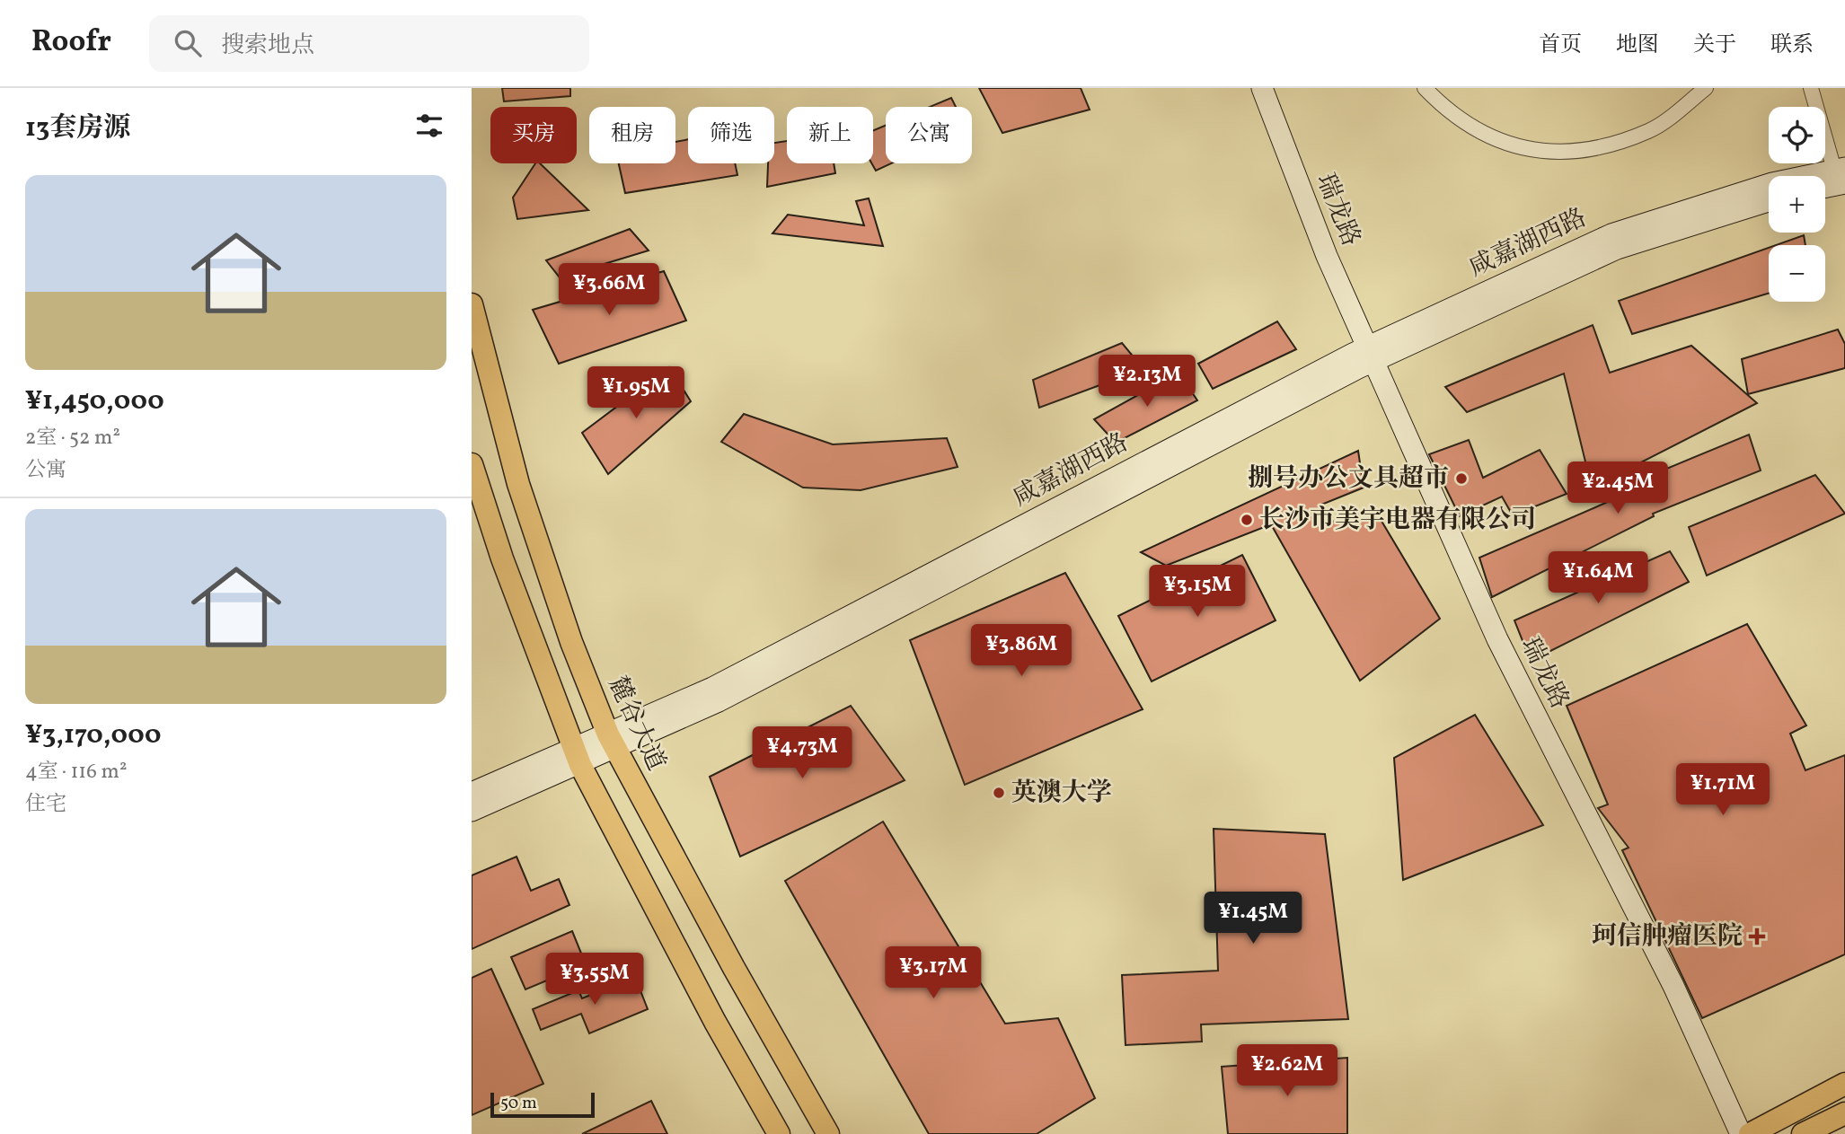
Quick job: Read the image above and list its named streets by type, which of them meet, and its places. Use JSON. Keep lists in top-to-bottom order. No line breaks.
{"streets":{"main road":["麓谷大道"],"street":["瑞龙路","咸嘉湖西路"]},"crossings":[["瑞龙路","咸嘉湖西路"],["咸嘉湖西路","麓谷大道"]],"places":{"other":["捌号办公文具超市","长沙市美宇电器有限公司","英澳大学"],"health":["珂信肿瘤医院"]},"scale_bar":"50 m","page":{"header":"Roofr","search":"搜索地点","nav":["首页","地图","关于","联系"],"heading":"13套房源","map_buttons":["+","−"],"chip":["买房","租房","筛选","新上","公寓"],"list":[{"name":"¥1,450,000","note":"2室 · 52 m² · 公寓"},{"name":"¥3,170,000","note":"4室 · 116 m² · 住宅"}],"price":["¥3.66M","¥2.13M","¥1.95M","¥2.45M","¥1.64M","¥3.15M","¥3.86M","¥4.73M","¥1.71M","¥1.45M","¥3.17M","¥3.55M","¥2.62M"],"scale":"50 m"}}
